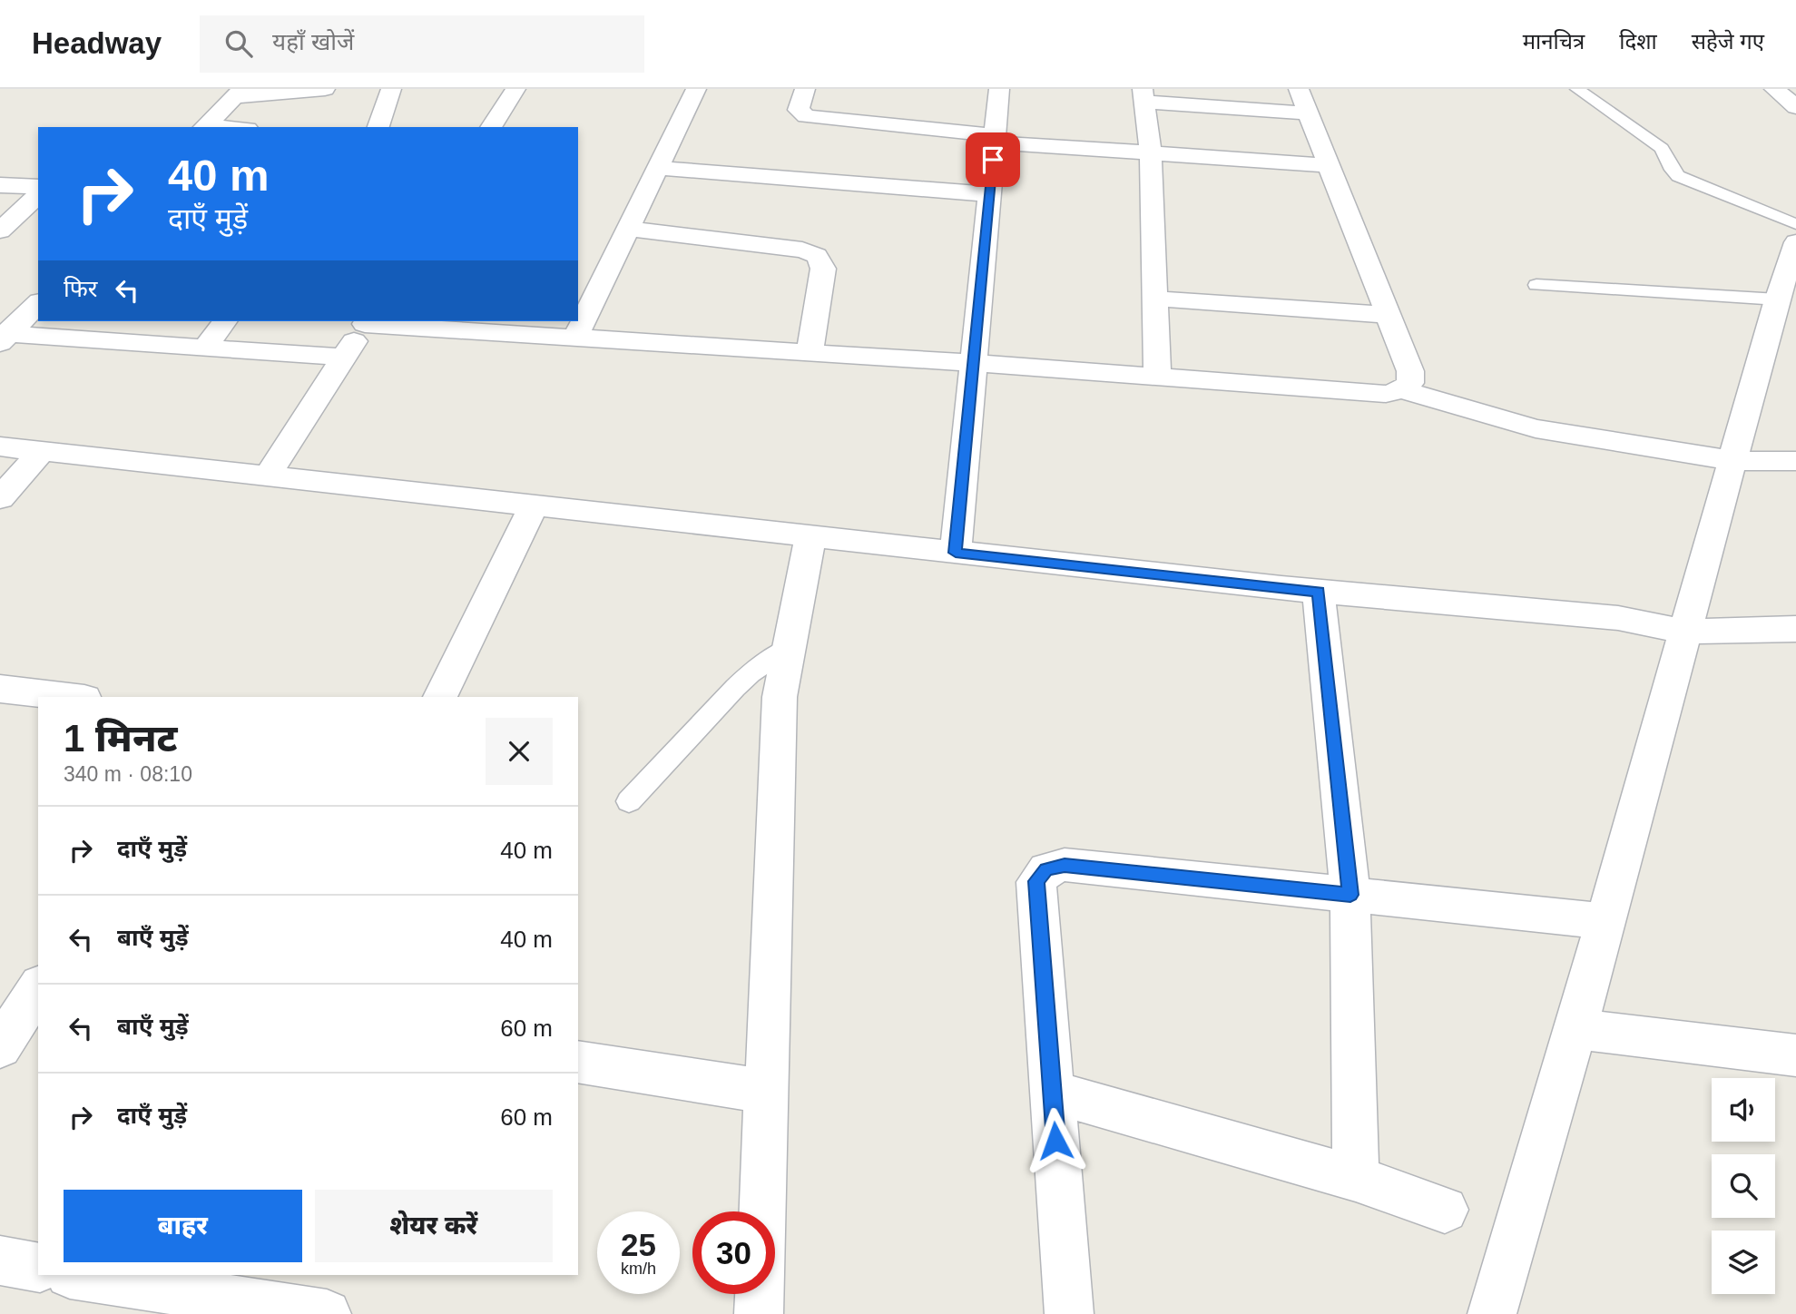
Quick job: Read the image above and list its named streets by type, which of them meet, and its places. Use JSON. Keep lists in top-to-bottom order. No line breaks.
{"page":{"header":"Headway","search":"यहाँ खोजें","nav":["मानचित्र","दिशा","सहेजे गए"],"turn":["40 m","दाएँ मुड़ें"],"then":"फिर","heading":["1 मिनट","340 m · 08:10"],"list":[{"name":"दाएँ मुड़ें","value":"40 m"},{"name":"बाएँ मुड़ें","value":"40 m"},{"name":"बाएँ मुड़ें","value":"60 m"},{"name":"दाएँ मुड़ें","value":"60 m"}],"buttons":["बाहर","शेयर करें"],"speed":"25 km/h","limit":"30"}}
